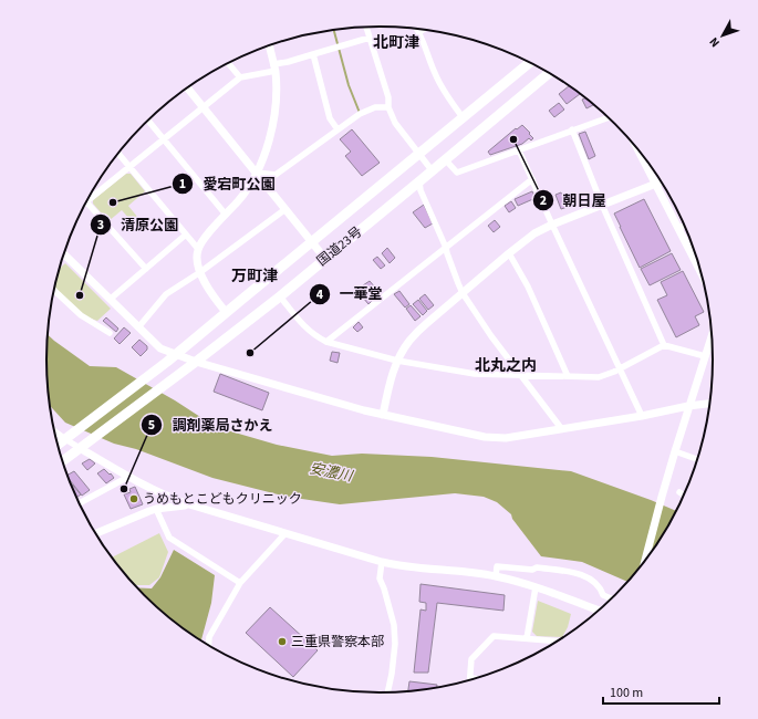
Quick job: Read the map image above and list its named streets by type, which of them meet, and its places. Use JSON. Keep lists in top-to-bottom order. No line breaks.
{"streets":{"highway":["国道23号"]},"districts":["北町津","万町津","北丸之内"],"water":["安濃川"],"places":["朝日屋","愛宕町公園","清原公園","一華堂","調剤薬局さかえ","うめもとこどもクリニック","三重県警察本部"],"scale_bar":"100 m","north":"bottom left"}
